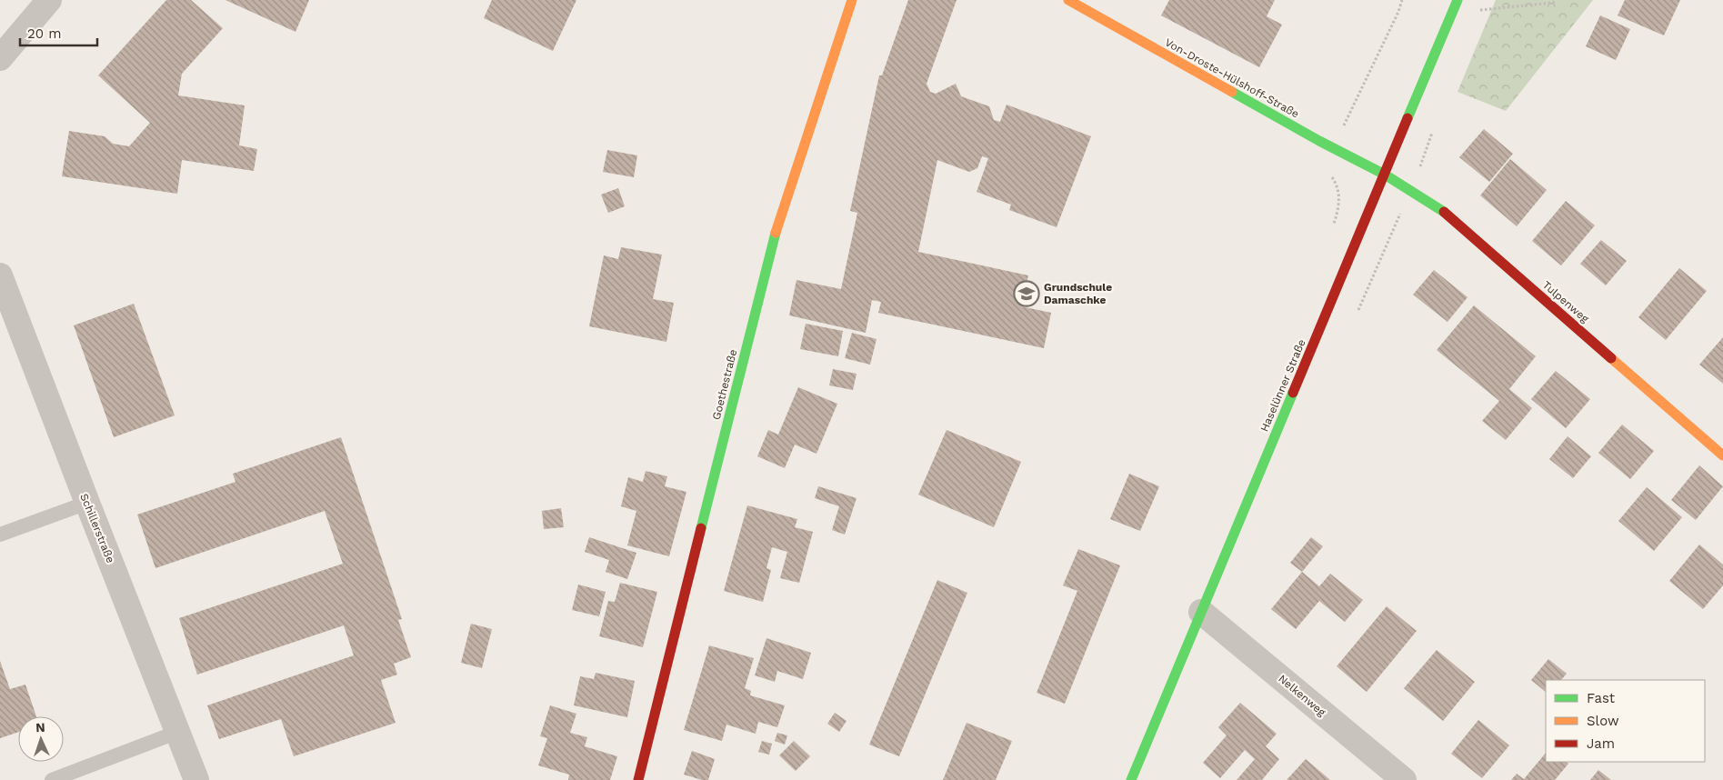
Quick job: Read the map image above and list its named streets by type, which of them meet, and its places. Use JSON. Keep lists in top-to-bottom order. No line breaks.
{"streets":{"street":["Von-Droste-Hülshoff-Straße","Tulpenweg","Goethestraße","Haselünner Straße","Schillerstraße","Nelkenweg"]},"crossings":[["Von-Droste-Hülshoff-Straße","Tulpenweg"],["Von-Droste-Hülshoff-Straße","Haselünner Straße"],["Tulpenweg","Haselünner Straße"],["Haselünner Straße","Nelkenweg"]],"places":{"school or university":["Grundschule Damaschke"]},"legend":["Fast","Slow","Jam"],"scale_bar":"20 m","north":"top"}
